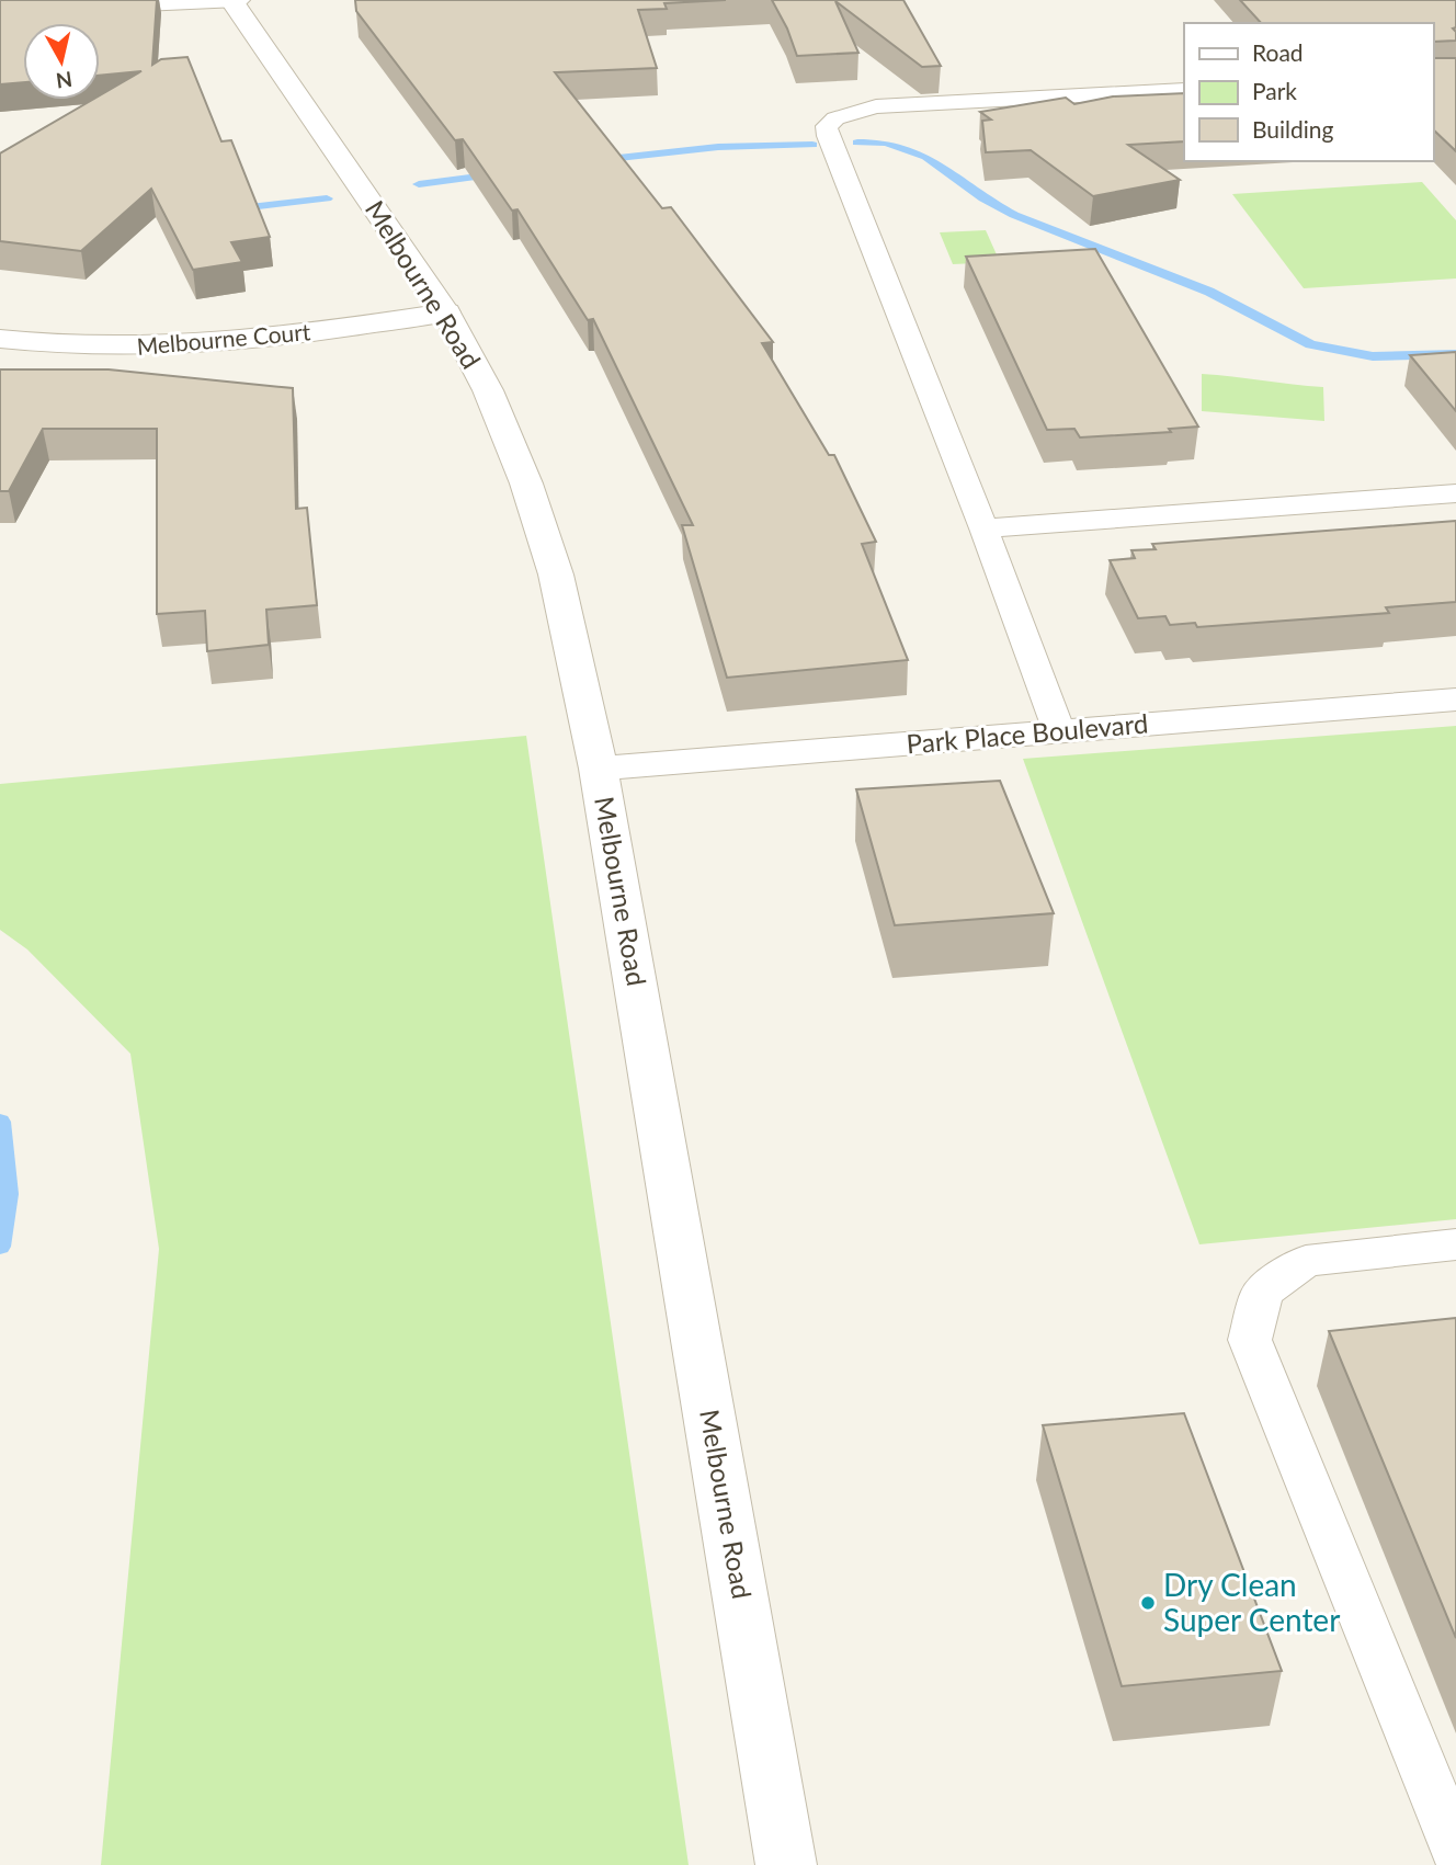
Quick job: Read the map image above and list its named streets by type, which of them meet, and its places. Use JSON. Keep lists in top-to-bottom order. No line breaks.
{"streets":{"street":["Melbourne Road","Melbourne Court","Park Place Boulevard"]},"crossings":[["Melbourne Road","Melbourne Court"],["Melbourne Road","Park Place Boulevard"]],"places":["Dry Clean Super Center"],"legend":["Road","Park","Building"],"north":"bottom"}
